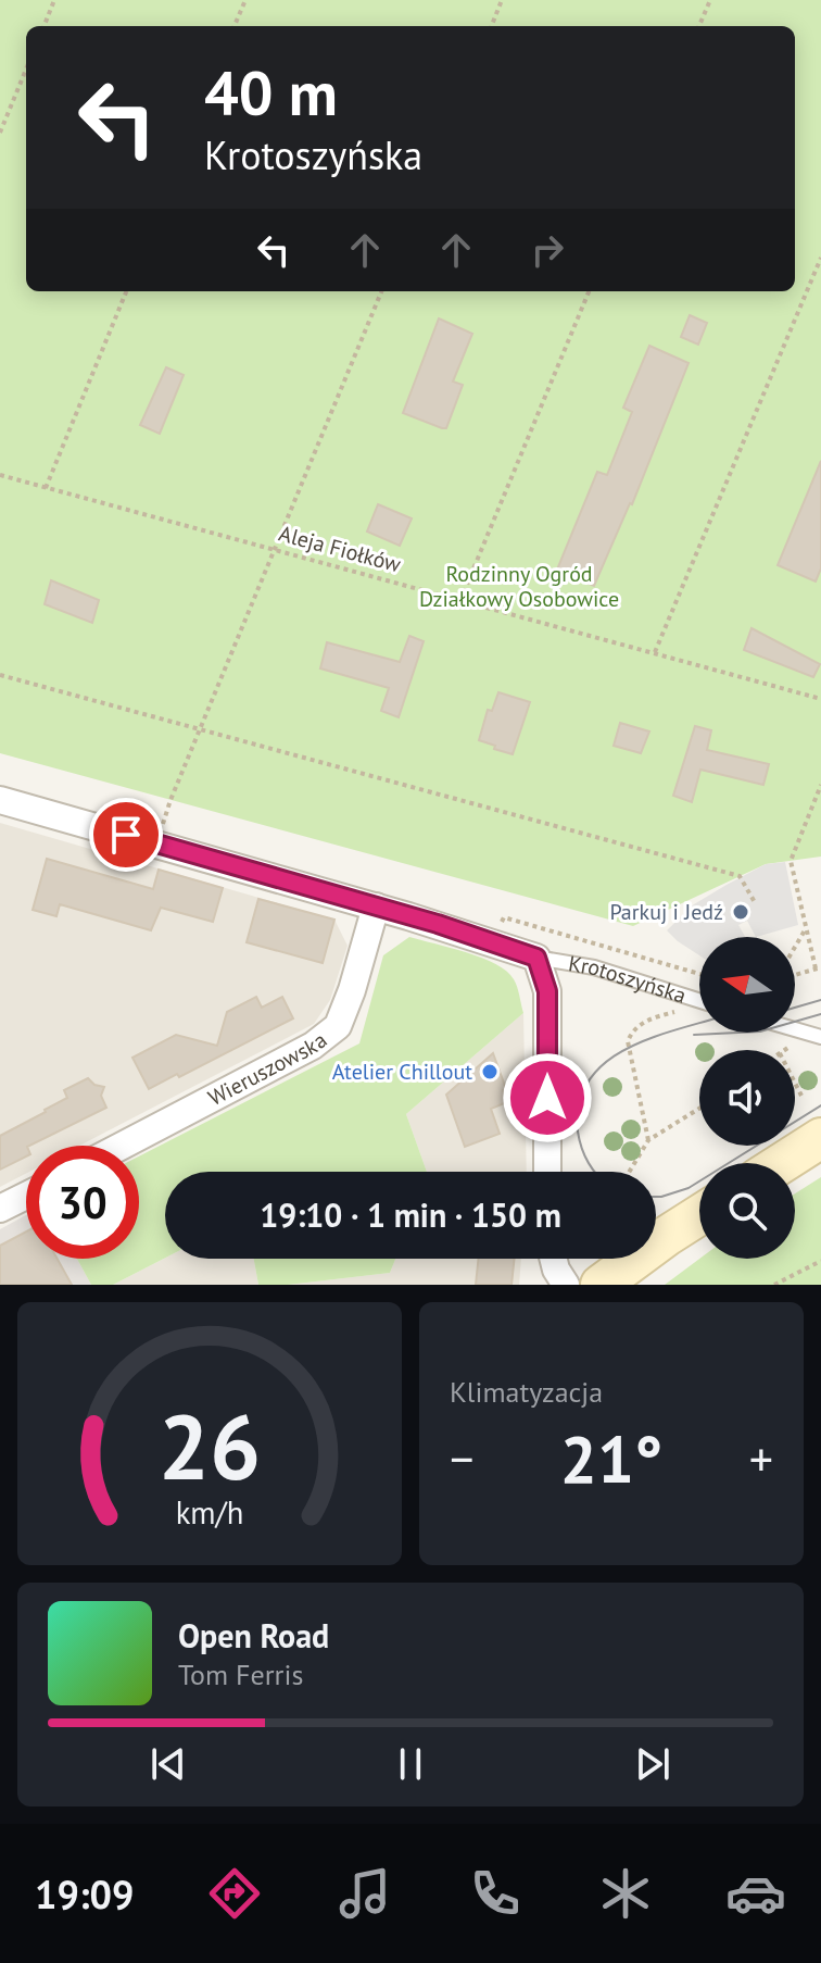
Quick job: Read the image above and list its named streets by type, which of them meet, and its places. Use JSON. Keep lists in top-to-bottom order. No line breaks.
{"streets":{"street":["Krotoszyńska","Wieruszowska"],"path":["Aleja Fiołków"]},"crossings":[["Krotoszyńska","Wieruszowska"]],"parks":["Rodzinny Ogród Działkowy Osobowice"],"places":["Parkuj i Jedź","Atelier Chillout"],"north":"left","page":{"turn":["40 m","Krotoszyńska"],"limit":"30","trip":"19:10 · 1 min · 150 m","tile":"Klimatyzacja","heat":["−","21°","+"],"song":["Open Road","Tom Ferris"],"tabs":"19:09","gauge":["26","km/h"]}}
